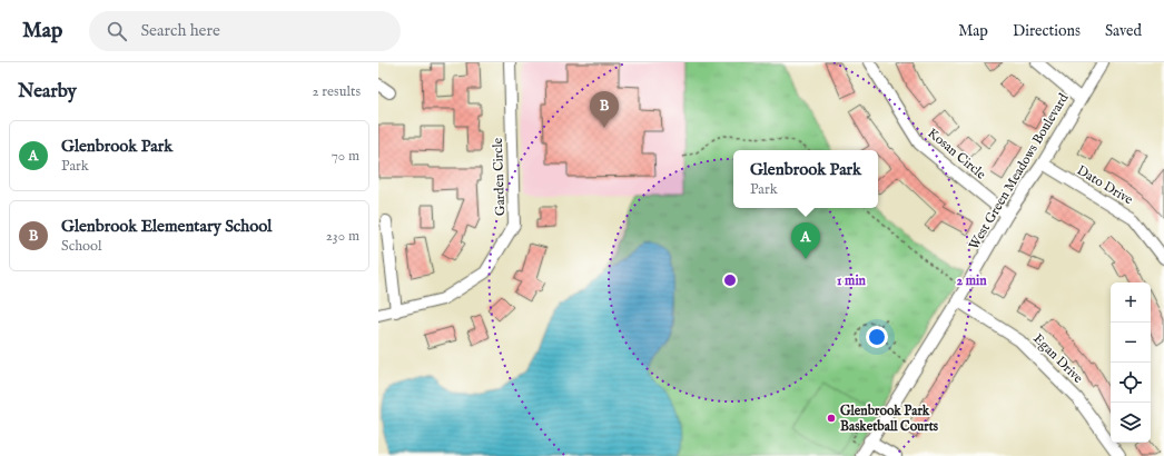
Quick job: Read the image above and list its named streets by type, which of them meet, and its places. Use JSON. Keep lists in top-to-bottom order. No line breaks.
{"streets":{"street":["Kosan Circle","West Green Meadows Boulevard","Garden Circle","Dato Drive","Egan Drive"]},"crossings":[["Kosan Circle","West Green Meadows Boulevard"],["West Green Meadows Boulevard","Dato Drive"],["West Green Meadows Boulevard","Egan Drive"]],"places":["Glenbrook Park Basketball Courts"],"page":{"header":"Map","search":"Search here","nav":["Map","Directions","Saved"],"heading":["Nearby","2 results"],"pins":["B","A"],"list":[{"mark":"A","name":"Glenbrook Park","note":"Park","value":"70 m"},{"mark":"B","name":"Glenbrook Elementary School","note":"School","value":"230 m"}],"popup":["Glenbrook Park","Park"],"map_buttons":["+","−"]},"rings":["1 min","2 min"]}
